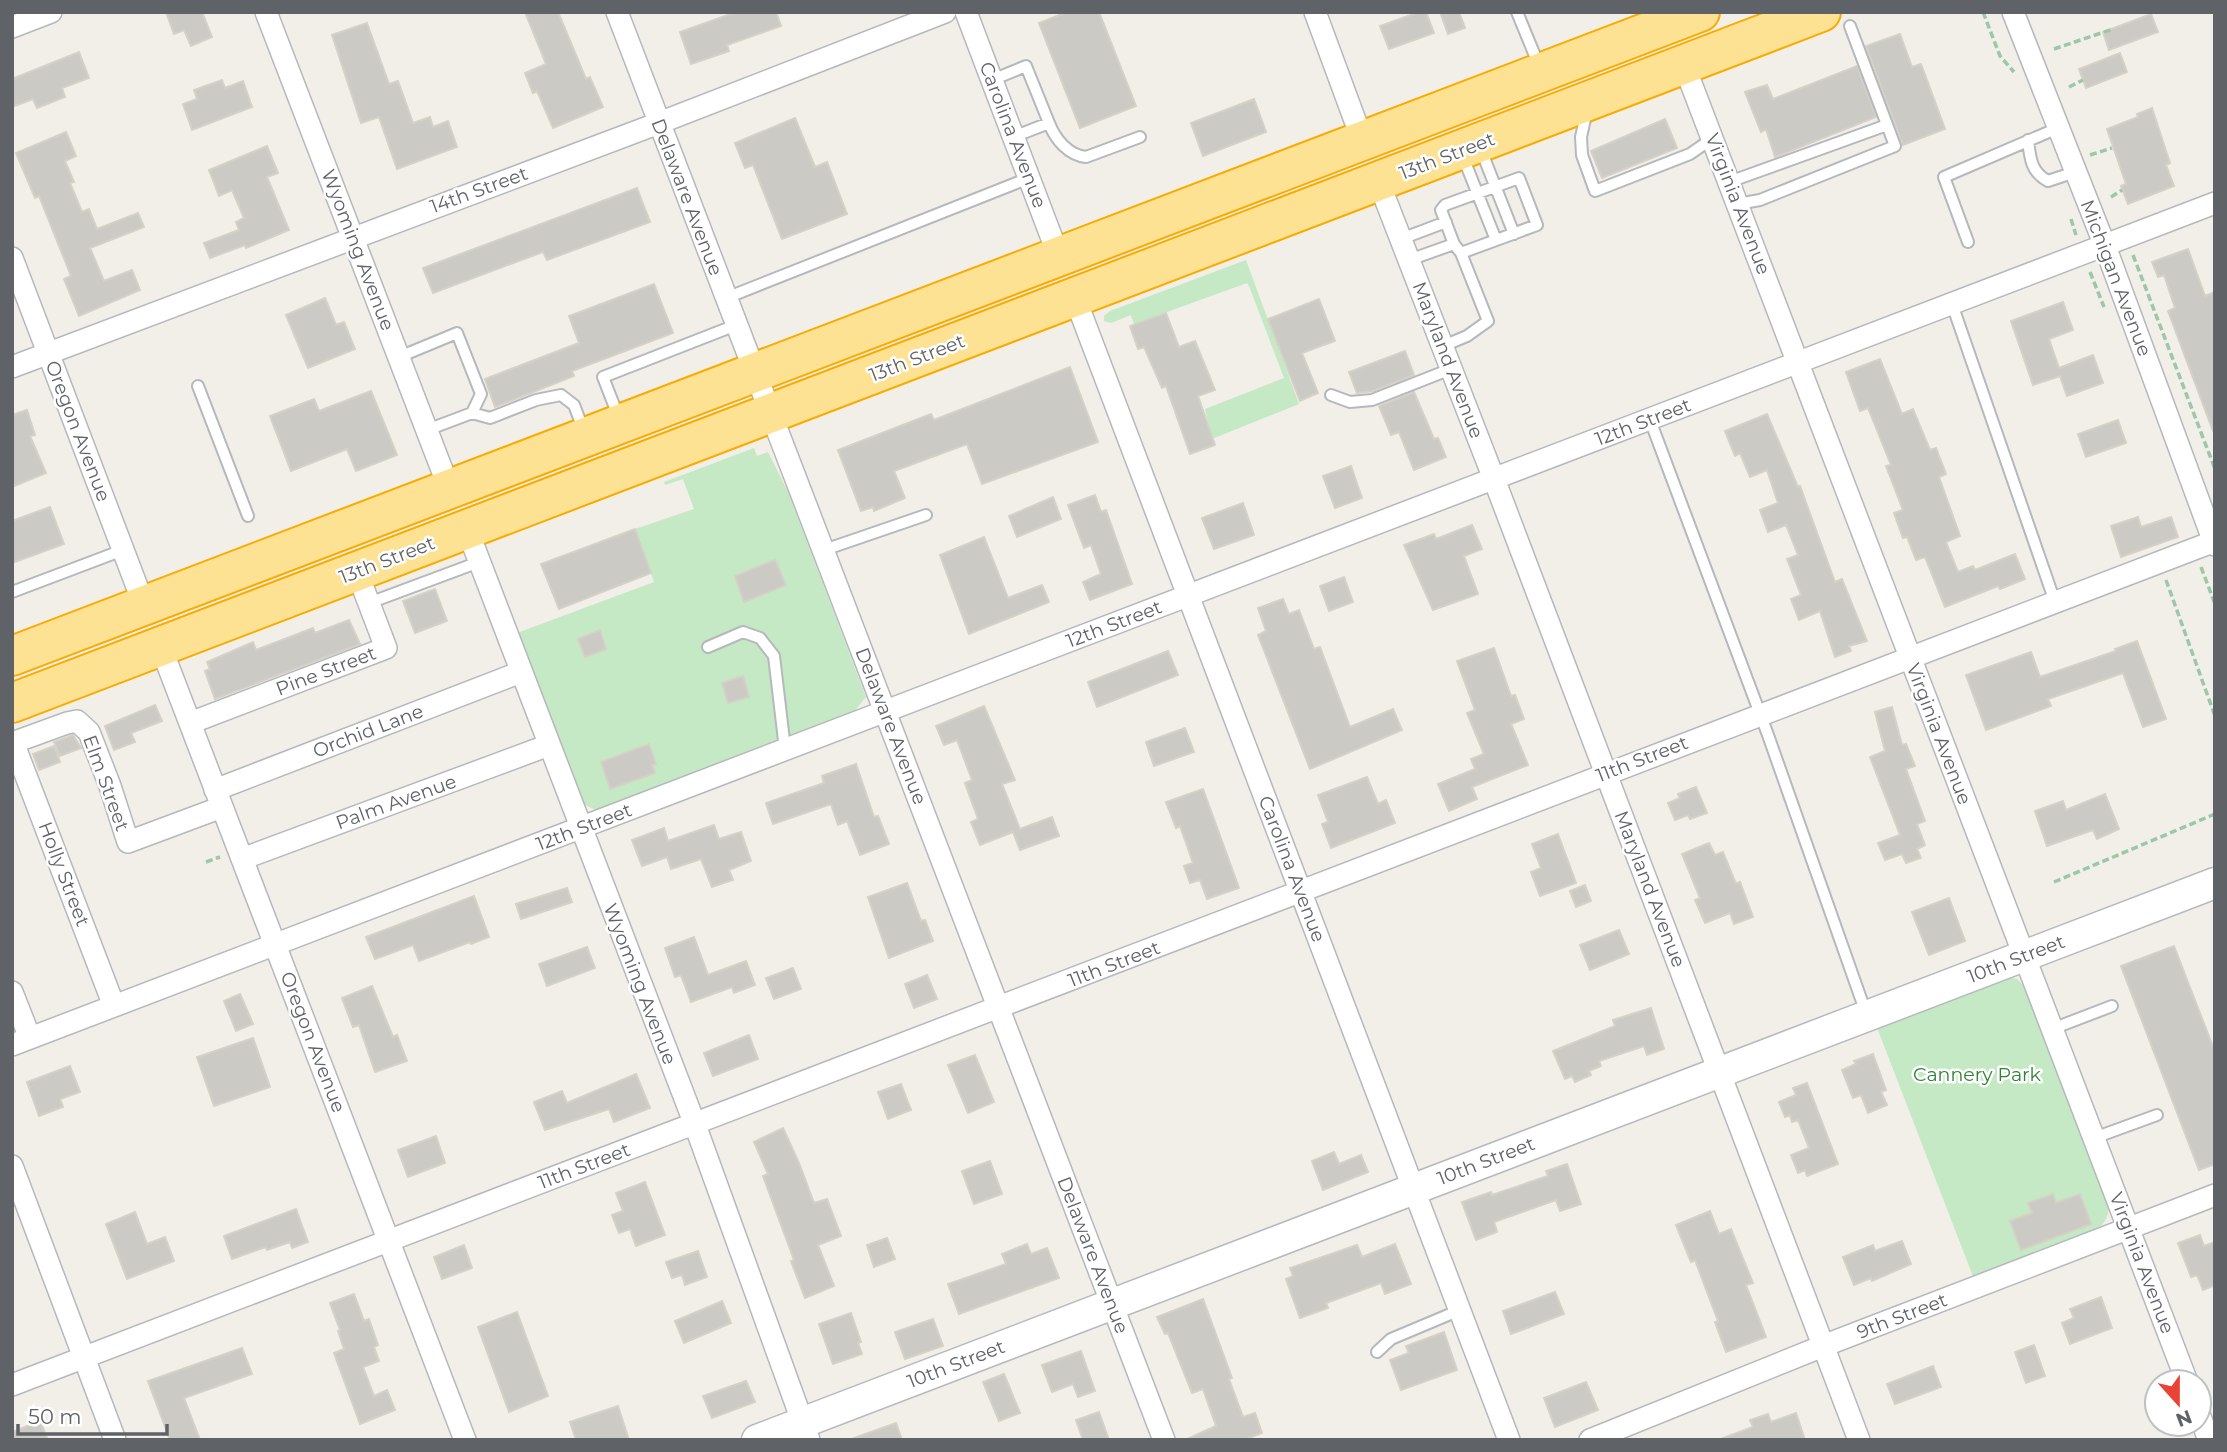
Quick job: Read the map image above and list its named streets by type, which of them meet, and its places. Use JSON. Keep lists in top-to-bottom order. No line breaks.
{"streets":{"highway":["13th Street"],"street":["Carolina Avenue","14th Street","Delaware Avenue","Virginia Avenue","Wyoming Avenue","Michigan Avenue","Maryland Avenue","12th Street","Oregon Avenue","Pine Street","Orchid Lane","11th Street","Elm Street","Palm Avenue","Holly Street","10th Street","9th Street"]},"crossings":[["Carolina Avenue","13th Street"],["Carolina Avenue","12th Street"],["Carolina Avenue","11th Street"],["Carolina Avenue","10th Street"],["13th Street","Delaware Avenue"],["13th Street","Virginia Avenue"],["13th Street","Wyoming Avenue"],["13th Street","Maryland Avenue"],["13th Street","Oregon Avenue"],["13th Street","Pine Street"],["14th Street","Delaware Avenue"],["14th Street","Wyoming Avenue"],["14th Street","Oregon Avenue"],["Delaware Avenue","12th Street"],["Delaware Avenue","11th Street"],["Delaware Avenue","10th Street"],["Virginia Avenue","12th Street"],["Virginia Avenue","11th Street"],["Virginia Avenue","10th Street"],["Virginia Avenue","9th Street"],["Wyoming Avenue","12th Street"],["Wyoming Avenue","Orchid Lane"],["Wyoming Avenue","11th Street"],["Wyoming Avenue","Palm Avenue"],["Wyoming Avenue","10th Street"],["Michigan Avenue","12th Street"],["Michigan Avenue","11th Street"],["Maryland Avenue","12th Street"],["Maryland Avenue","11th Street"],["Maryland Avenue","10th Street"],["Maryland Avenue","9th Street"],["12th Street","Oregon Avenue"],["12th Street","Holly Street"],["Oregon Avenue","Pine Street"],["Oregon Avenue","Orchid Lane"],["Oregon Avenue","11th Street"],["Oregon Avenue","Elm Street"],["Oregon Avenue","Palm Avenue"],["Orchid Lane","Elm Street"],["Elm Street","Holly Street"]],"parks":["Cannery Park"],"scale_bar":"50 m","north":"bottom"}
